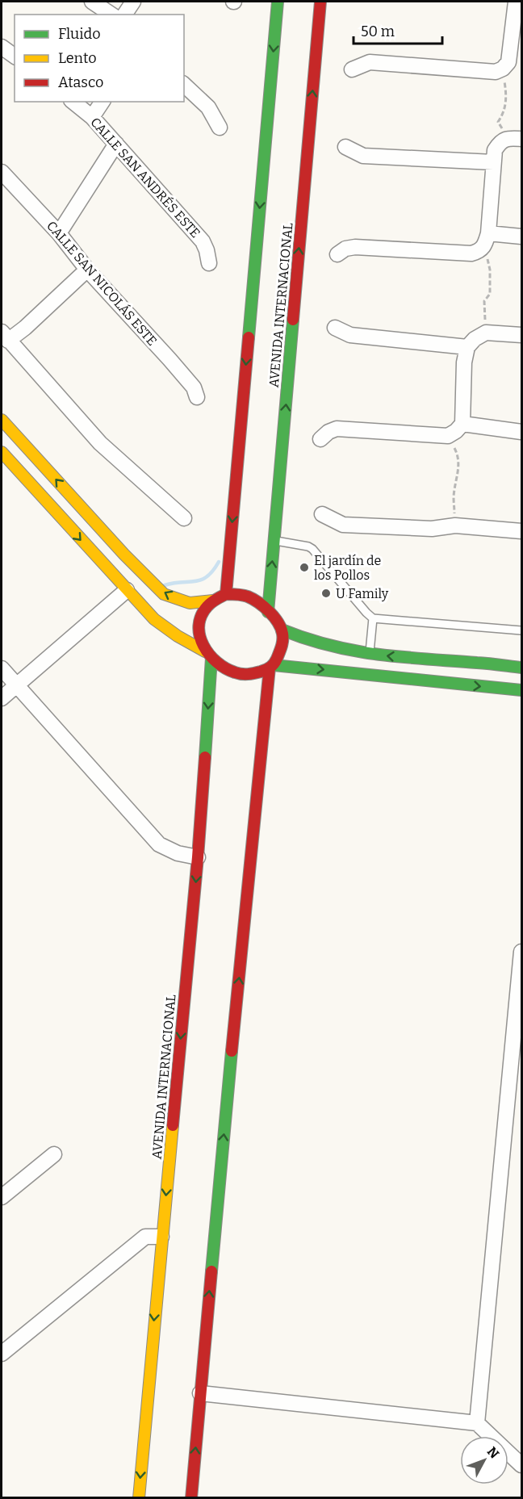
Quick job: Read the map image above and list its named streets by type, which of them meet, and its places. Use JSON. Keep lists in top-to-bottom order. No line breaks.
{"streets":{"main road":["AVENIDA INTERNACIONAL"],"street":["CALLE SAN ANDRÉS ESTE","CALLE SAN NICOLÁS ESTE"]},"places":["El jardín de los Pollos","U Family"],"legend":["Fluido","Lento","Atasco"],"scale_bar":"50 m","north":"top right"}
